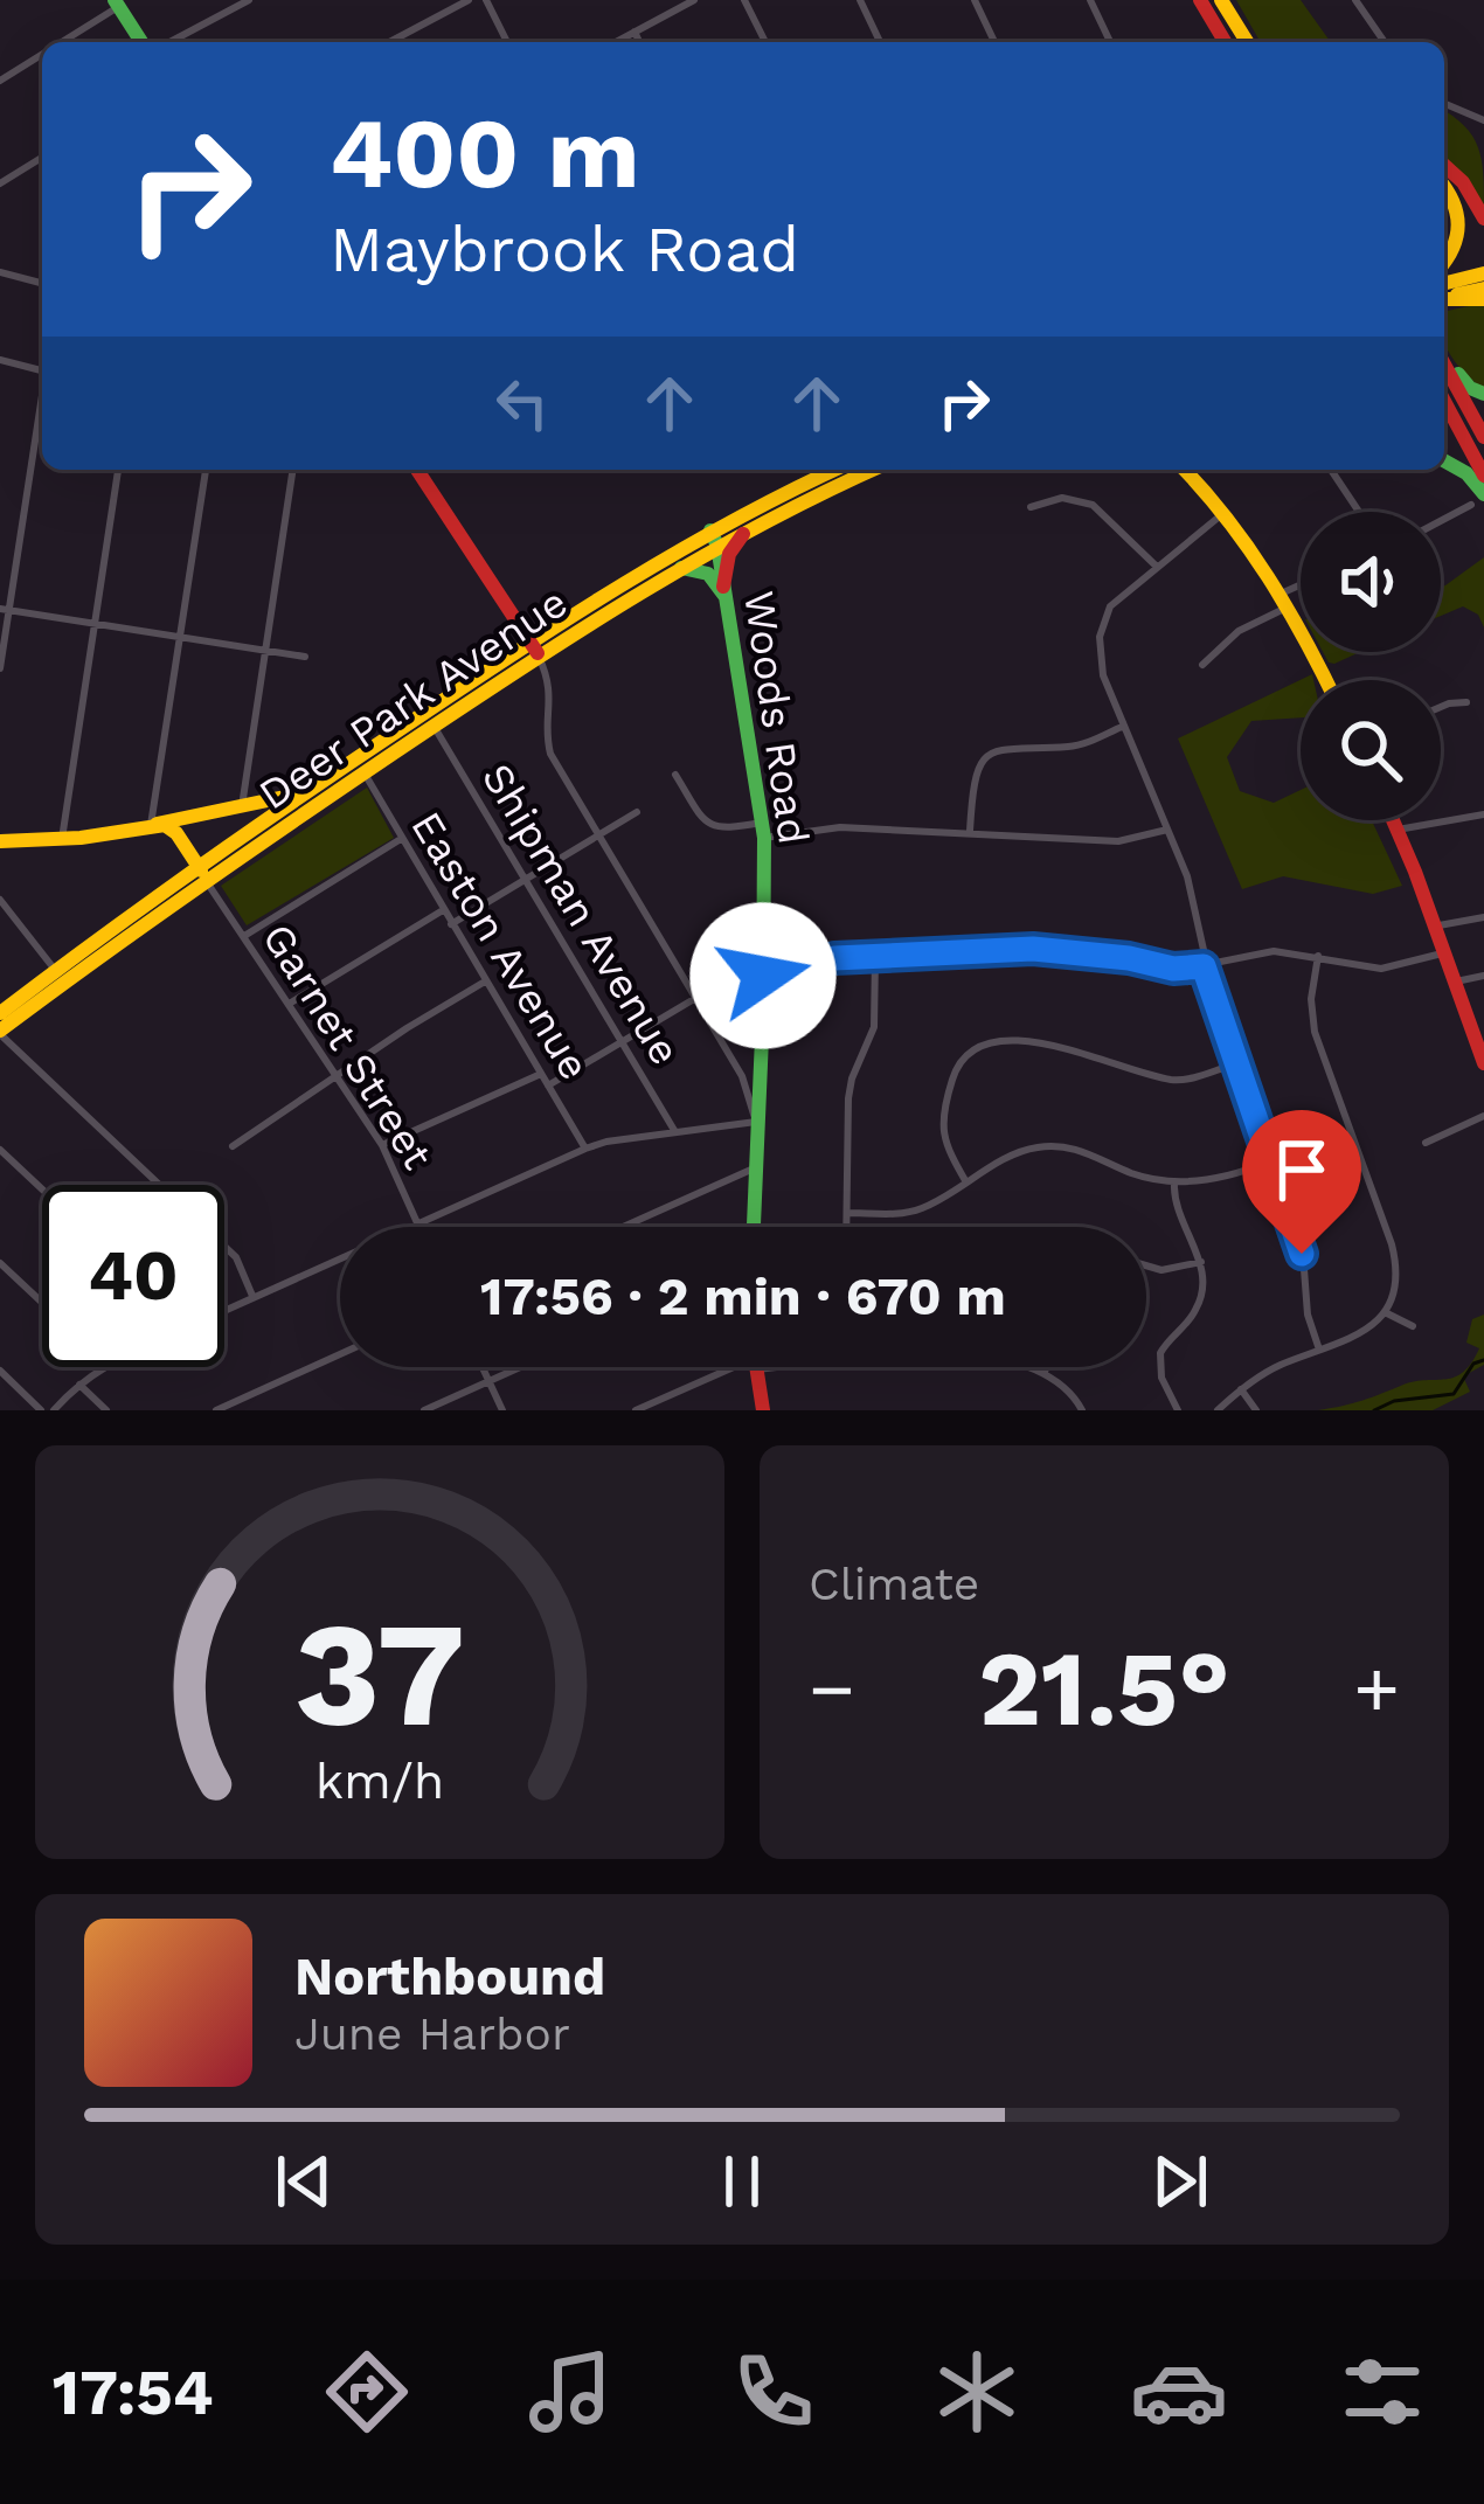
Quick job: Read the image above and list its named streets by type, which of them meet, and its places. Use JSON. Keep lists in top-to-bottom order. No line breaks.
{"streets":{"main road":["Deer Park Avenue","Woods Road"],"street":["Shipman Avenue","Easton Avenue","Garnet Street"]},"crossings":[["Deer Park Avenue","Woods Road"],["Deer Park Avenue","Shipman Avenue"],["Deer Park Avenue","Easton Avenue"],["Deer Park Avenue","Garnet Street"]],"page":{"turn":["400 m","Maybrook Road"],"limit":"40","trip":"17:56 · 2 min · 670 m","tile":"Climate","heat":["−","21.5°","+"],"song":["Northbound","June Harbor"],"tabs":"17:54","gauge":["37","km/h"]}}
